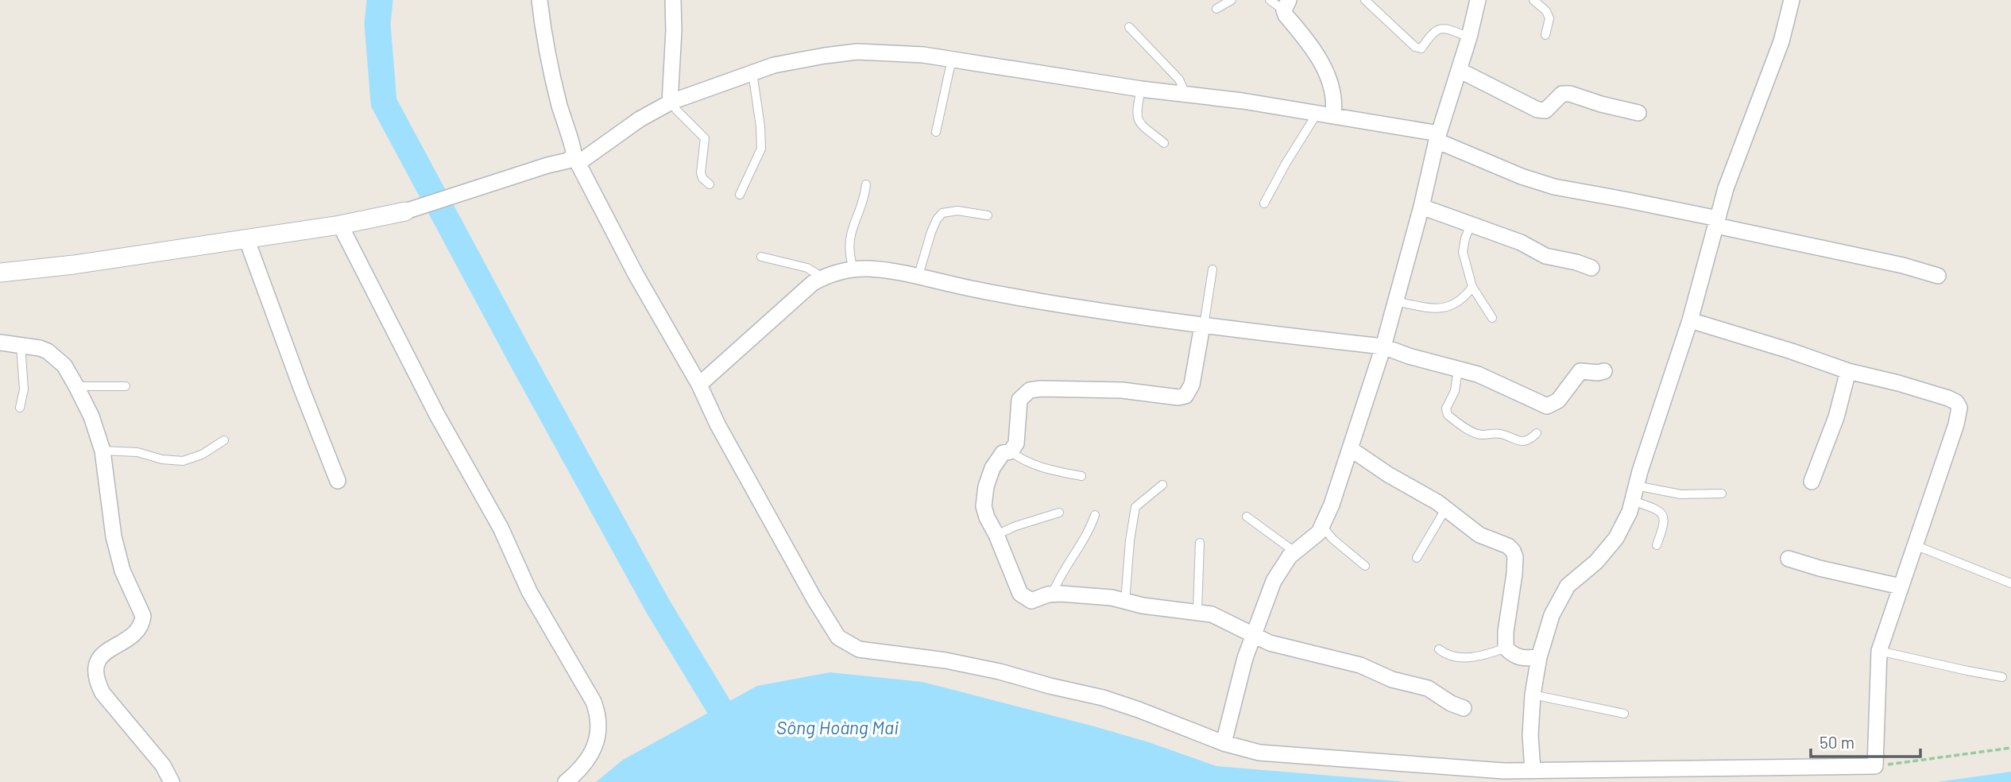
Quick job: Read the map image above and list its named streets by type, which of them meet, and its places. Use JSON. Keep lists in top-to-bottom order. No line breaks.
{"water":["Sông Hoàng Mai"],"scale_bar":"50 m"}
